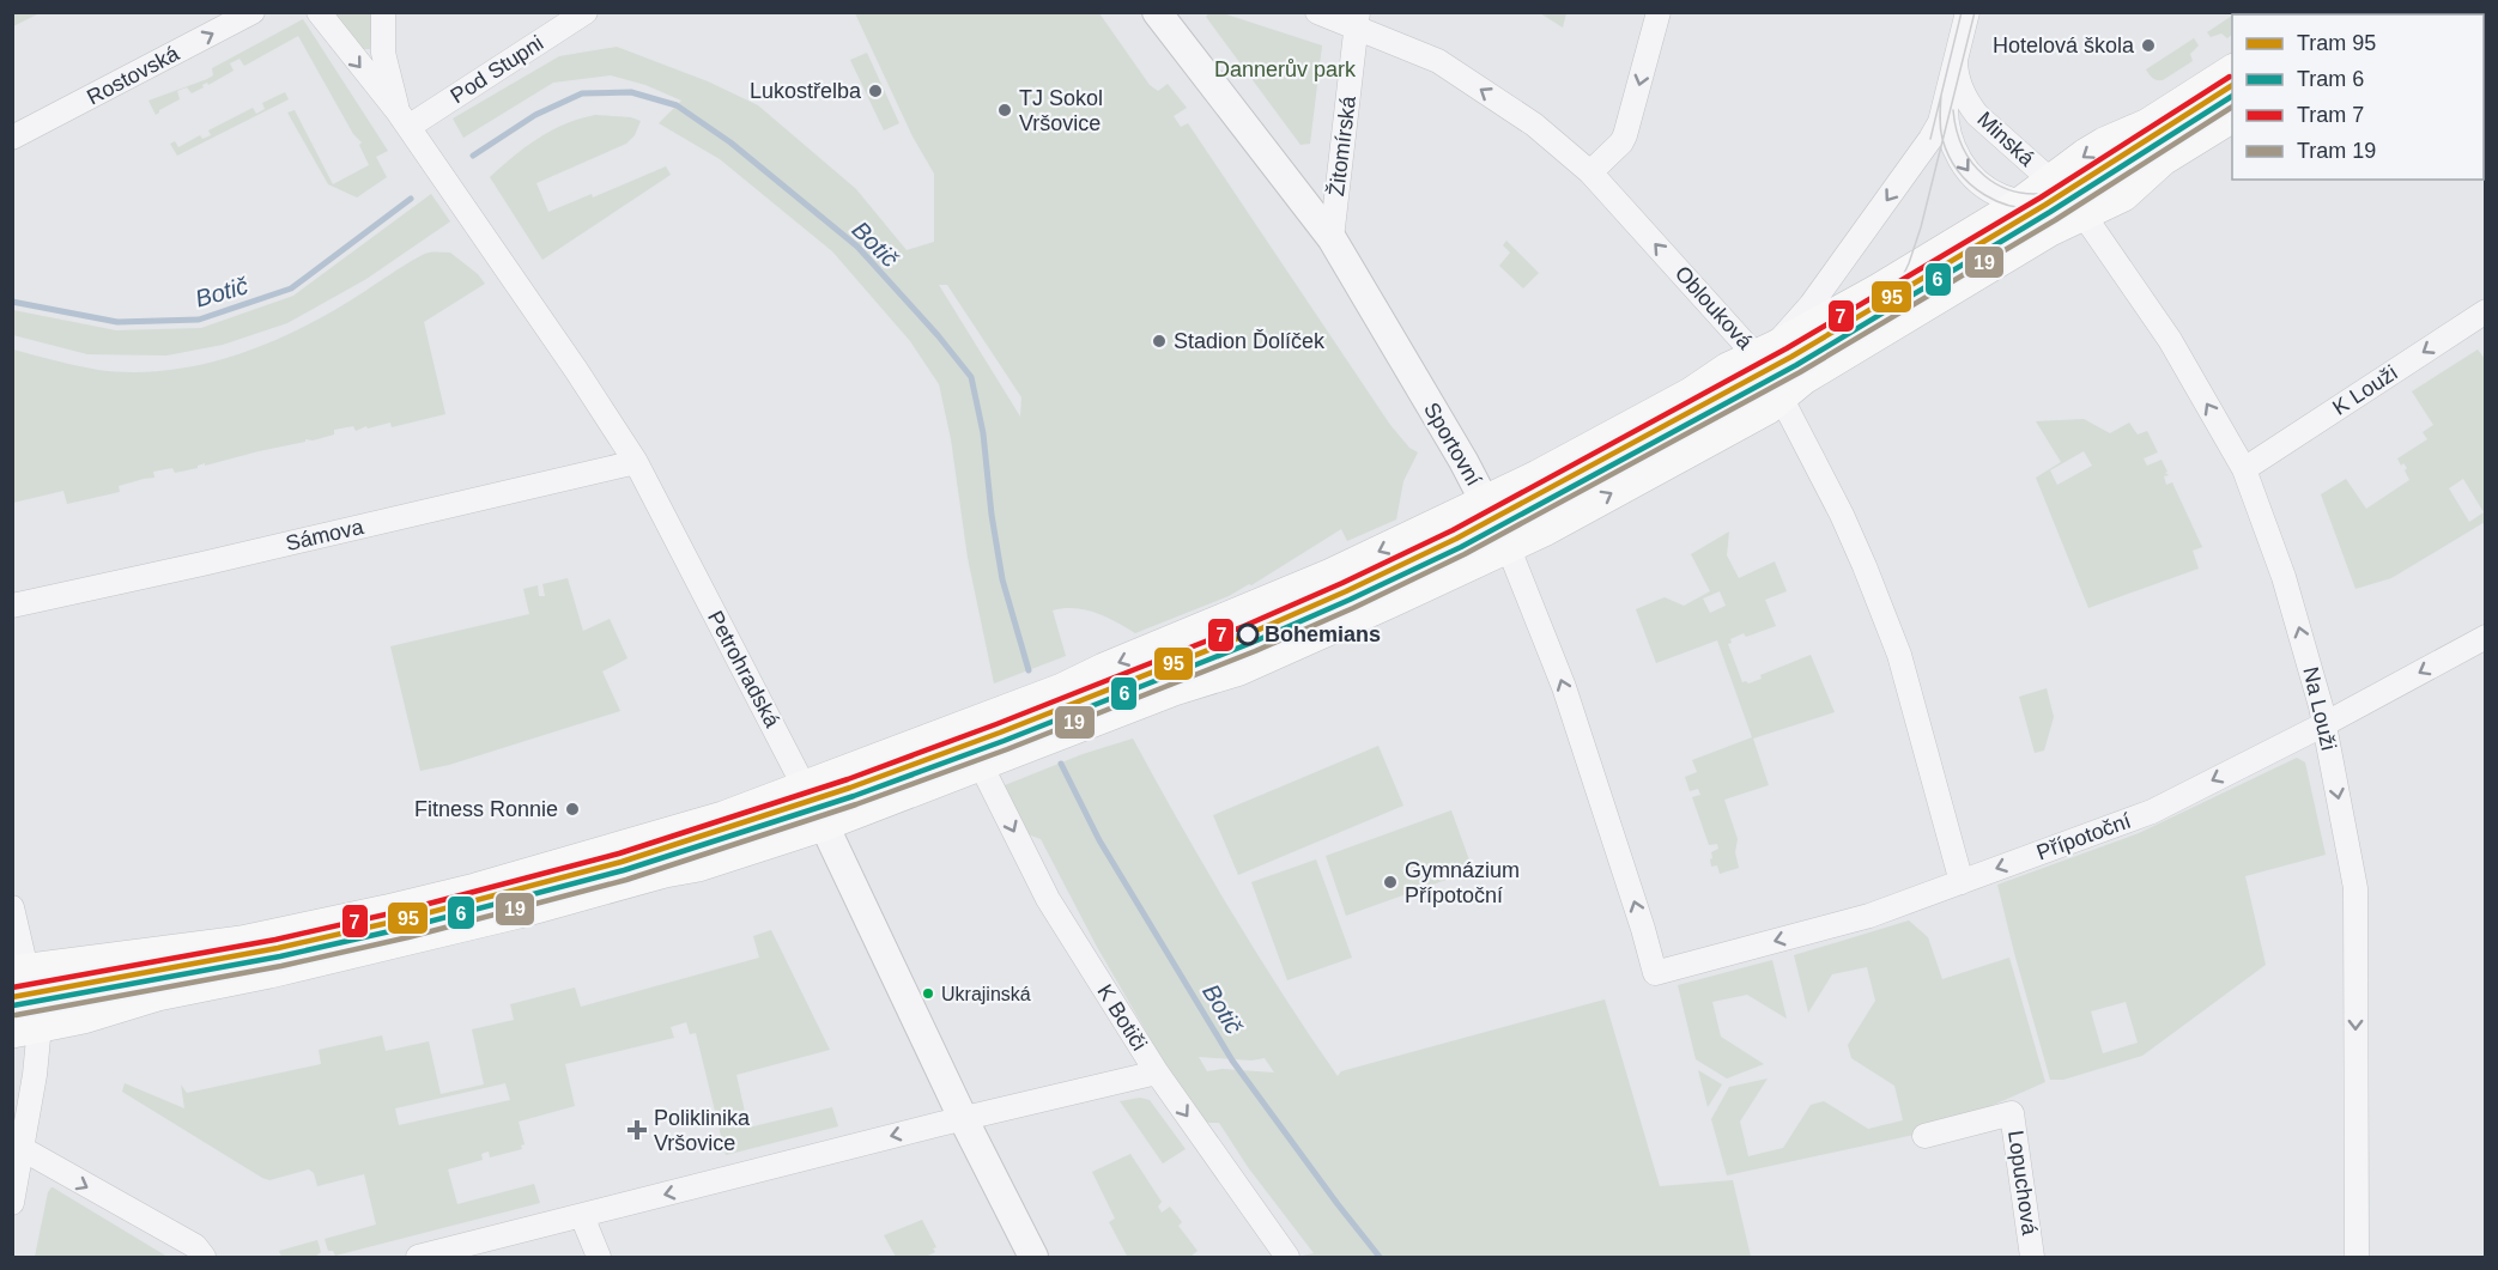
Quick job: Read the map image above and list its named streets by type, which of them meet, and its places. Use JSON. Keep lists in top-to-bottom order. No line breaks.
{"streets":{"street":["Pod Stupni","Rostovská","Minská","Žitomírská","Oblouková","K Louži","Sportovní","Sámova","Petrohradská","Na Louži","Přípotoční","K Botiči","Lopuchová"]},"crossings":[["Pod Stupni","Petrohradská"],["Minská","Oblouková"],["Minská","Na Louži"],["Žitomírská","Oblouková"],["Žitomírská","Sportovní"],["Oblouková","Přípotoční"],["K Louži","Na Louži"],["Sportovní","Přípotoční"],["Sámova","Petrohradská"],["Na Louži","Přípotoční"]],"one_way":["Rostovská","Minská","Oblouková","K Louži","Sportovní","Přípotoční","K Botiči"],"water":["Botič"],"parks":["Dannerův park"],"places":{"other":["Hotelová škola","Lukostřelba","TJ Sokol Vršovice","Stadion Ďolíček","Bohemians","Fitness Ronnie","Gymnázium Přípotoční","Ukrajinská"],"health":["Poliklinika Vršovice"]},"lines":["tram line 7","tram line 95","tram line 6","tram line 19"],"legend":["Tram 95","Tram 6","Tram 7","Tram 19"]}
